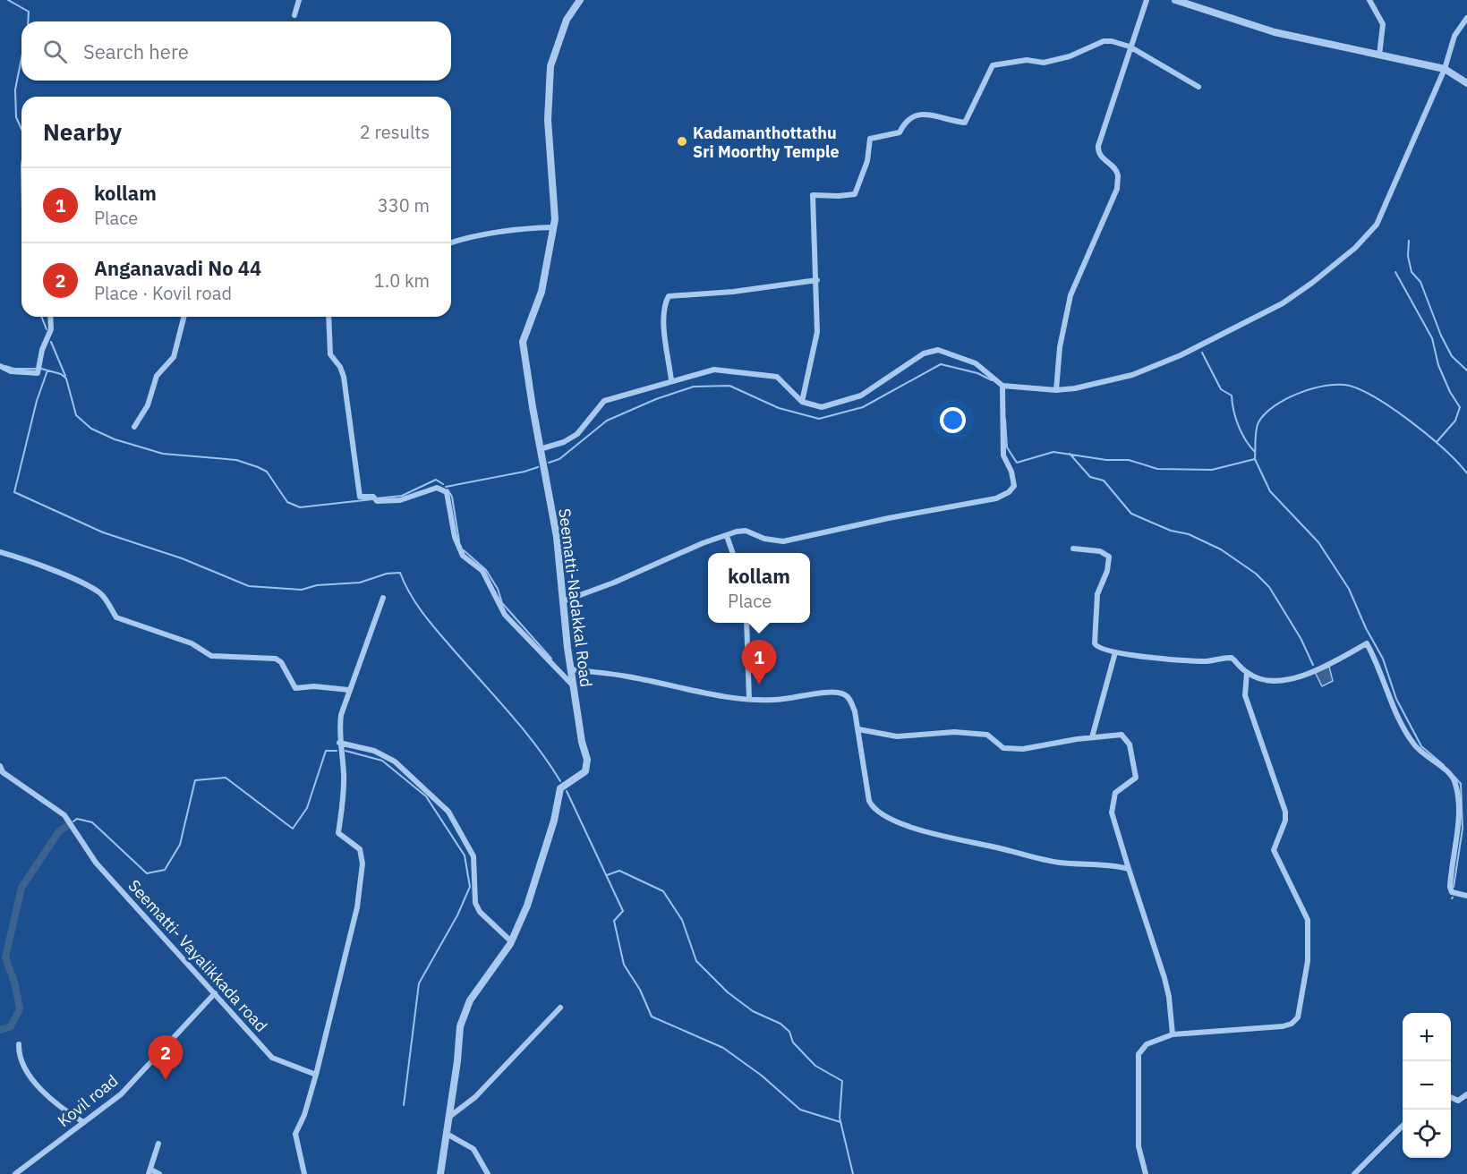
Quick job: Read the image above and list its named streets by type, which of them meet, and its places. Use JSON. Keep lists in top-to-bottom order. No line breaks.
{"streets":{"street":["Seematti-Nadakkal Road","Seematti- Vayalikkada road","Kovil road"]},"crossings":[["Seematti- Vayalikkada road","Kovil road"]],"places":["Kadamanthottathu Sri Moorthy Temple"],"page":{"search":"Search here","heading":["Nearby","2 results"],"list":[{"mark":"1","name":"kollam","note":"Place","value":"330 m"},{"mark":"2","name":"Anganavadi No 44","note":"Place · Kovil road","value":"1.0 km"}],"popup":["kollam","Place"],"pins":["1","2"],"map_buttons":["+","−"]}}
